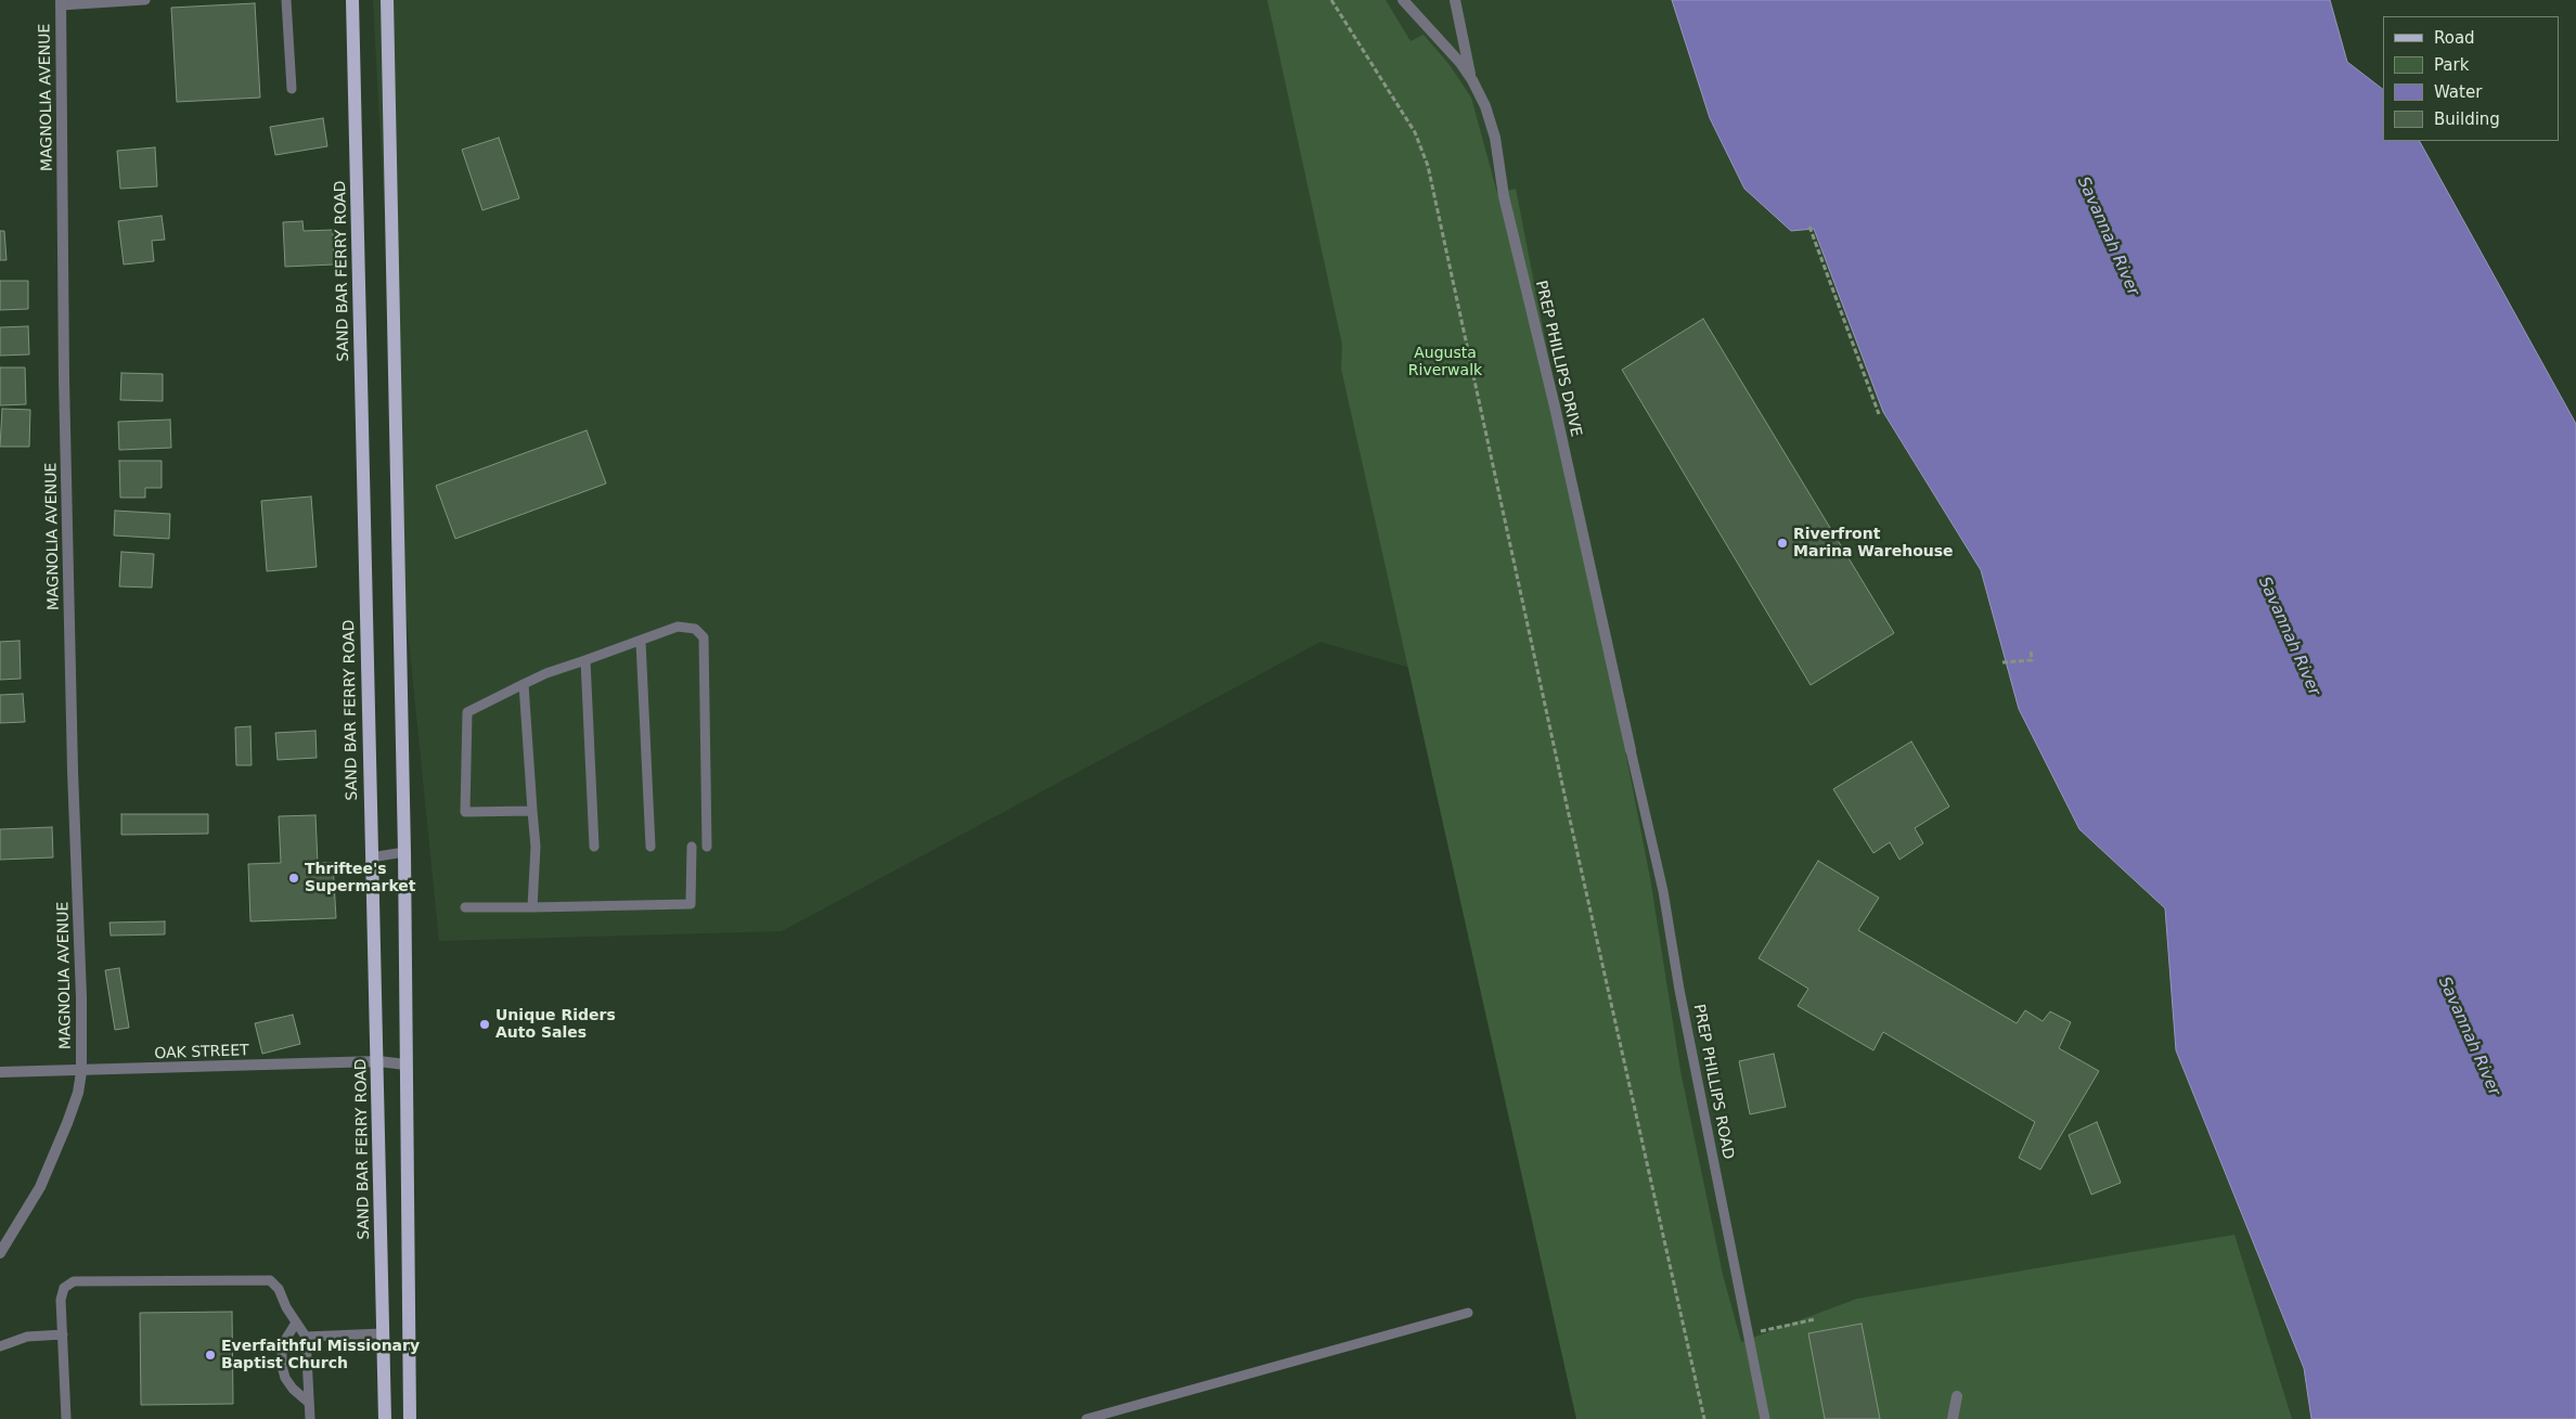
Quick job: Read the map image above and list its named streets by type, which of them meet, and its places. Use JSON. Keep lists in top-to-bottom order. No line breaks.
{"streets":{"main road":["SAND BAR FERRY ROAD"],"street":["MAGNOLIA AVENUE","PREP PHILLIPS DRIVE","OAK STREET"],"lane":["PREP PHILLIPS ROAD"]},"crossings":[["MAGNOLIA AVENUE","OAK STREET"],["SAND BAR FERRY ROAD","OAK STREET"],["PREP PHILLIPS DRIVE","PREP PHILLIPS ROAD"]],"water":["Savannah River"],"parks":["Augusta Riverwalk"],"places":["Riverfront Marina Warehouse","Thriftee's Supermarket","Unique Riders Auto Sales","Everfaithful Missionary Baptist Church"],"legend":["Road","Park","Water","Building"]}
